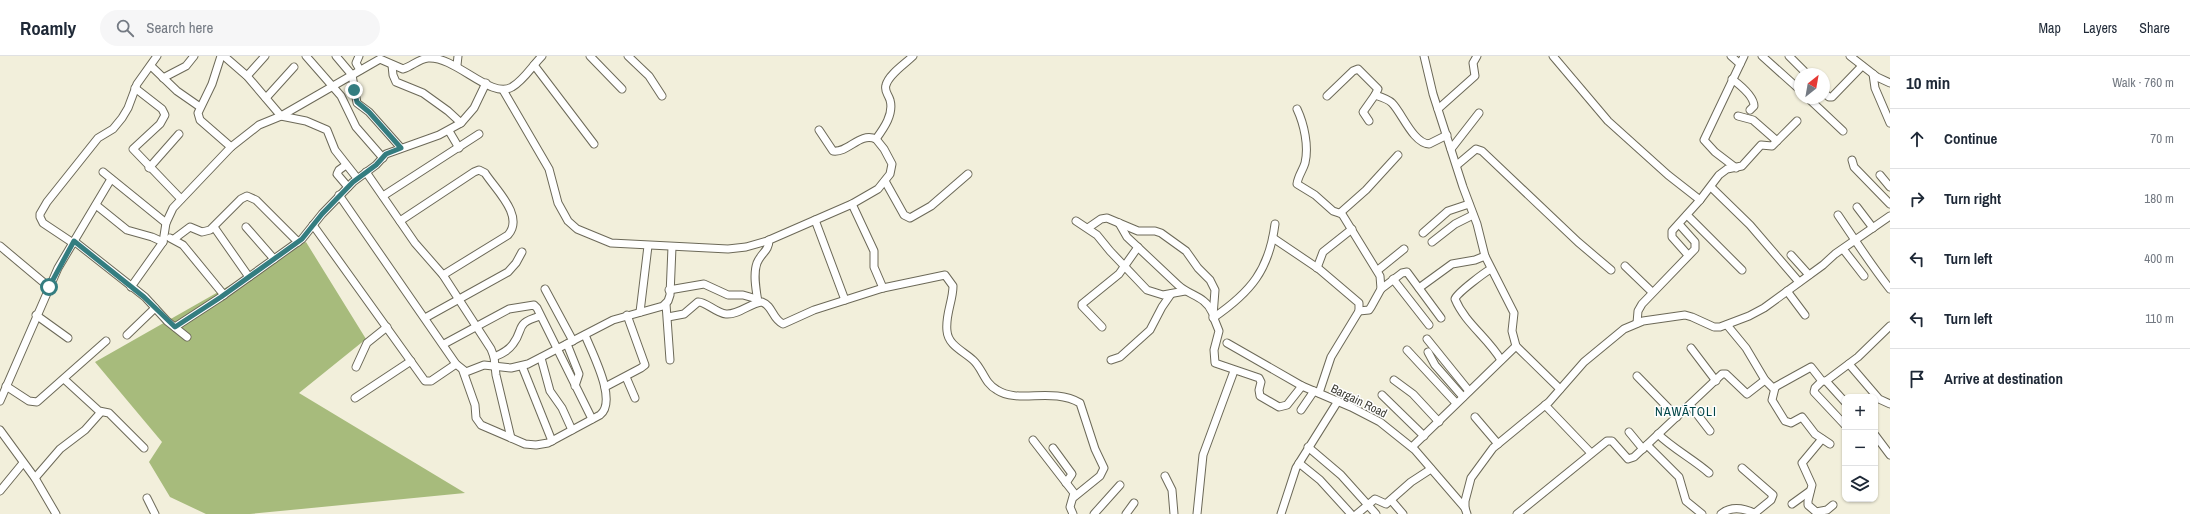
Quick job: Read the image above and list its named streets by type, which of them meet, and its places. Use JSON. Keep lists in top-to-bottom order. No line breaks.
{"streets":{"street":["Bargain Road"]},"districts":["NAWĀTOLI"],"north":"top right","page":{"header":"Roamly","search":"Search here","nav":["Map","Layers","Share"],"heading":["10 min","Walk · 760 m"],"list":[["Continue","70 m"],["Turn right","180 m"],["Turn left","400 m"],["Turn left","110 m"],"Arrive at destination"],"map_buttons":["+","−"]}}
